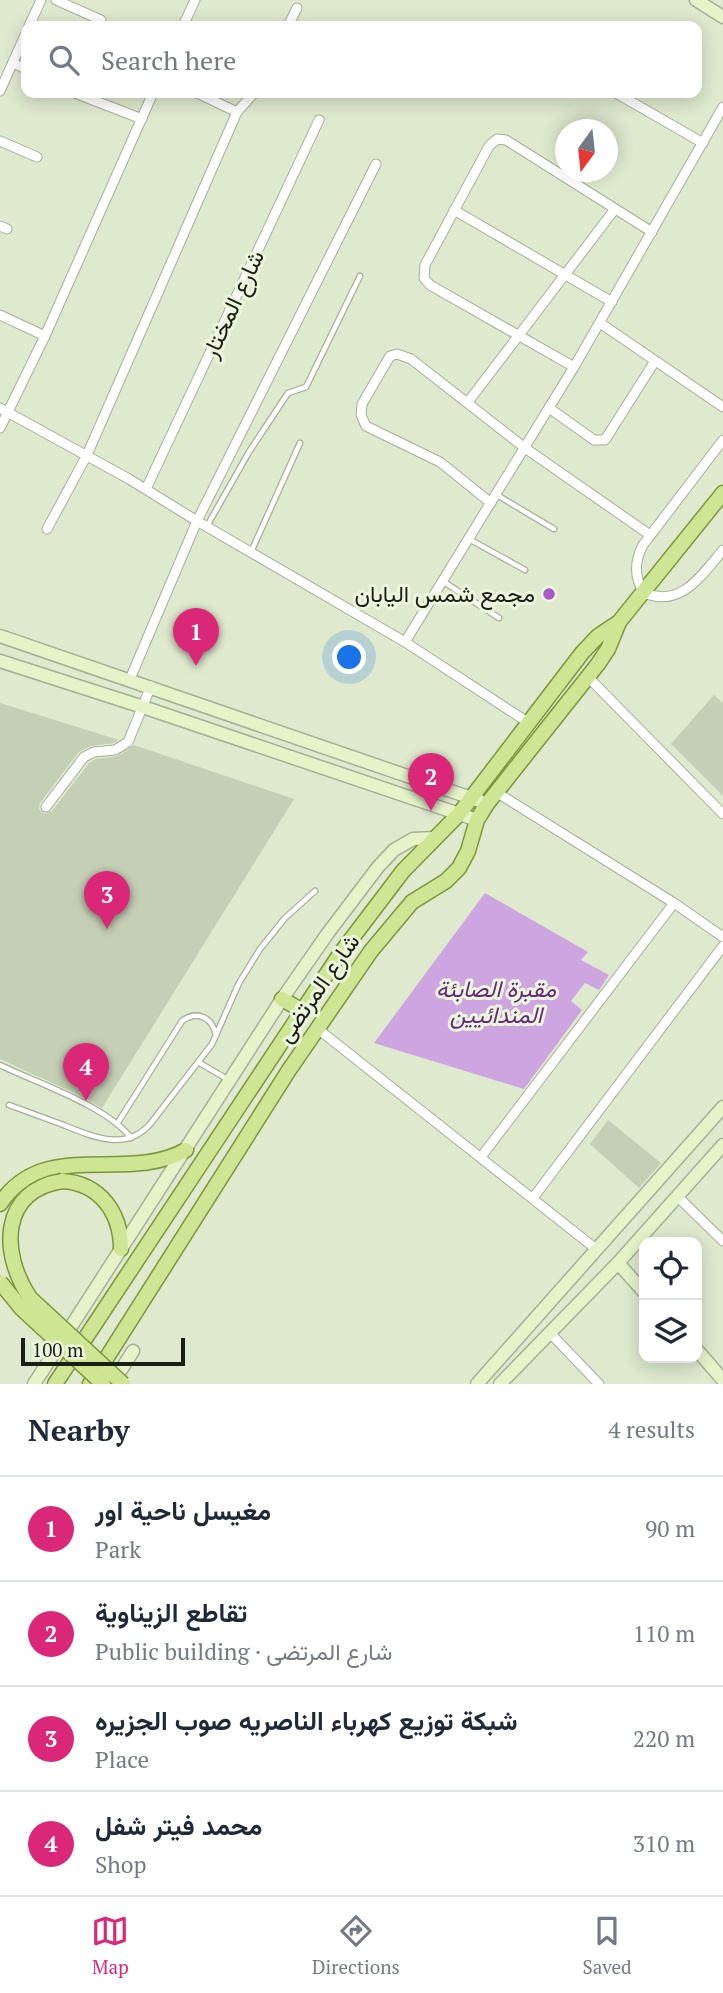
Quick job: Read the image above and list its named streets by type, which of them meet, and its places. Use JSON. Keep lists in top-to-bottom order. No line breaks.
{"streets":{"main road":["شارع المرتضى"],"street":["شارع المختار"]},"parks":["مقبرة الصابئة المندائيين"],"places":["مجمع شمس اليابان"],"scale_bar":"100 m","north":"bottom","page":{"search":"Search here","pins":["1","2","3","4"],"scale":"100 m","heading":["Nearby","4 results"],"list":[{"mark":"1","name":"مغيسل ناحية اور","note":"Park","value":"90 m"},{"mark":"2","name":"تقاطع الزيناوية","note":"Public building · شارع المرتضى","value":"110 m"},{"mark":"3","name":"شبكة توزيع كهرباء الناصريه صوب الجزيره","note":"Place","value":"220 m"},{"mark":"4","name":"محمد فيتر شفل","note":"Shop","value":"310 m"}],"nav":["Map","Directions","Saved"]}}
